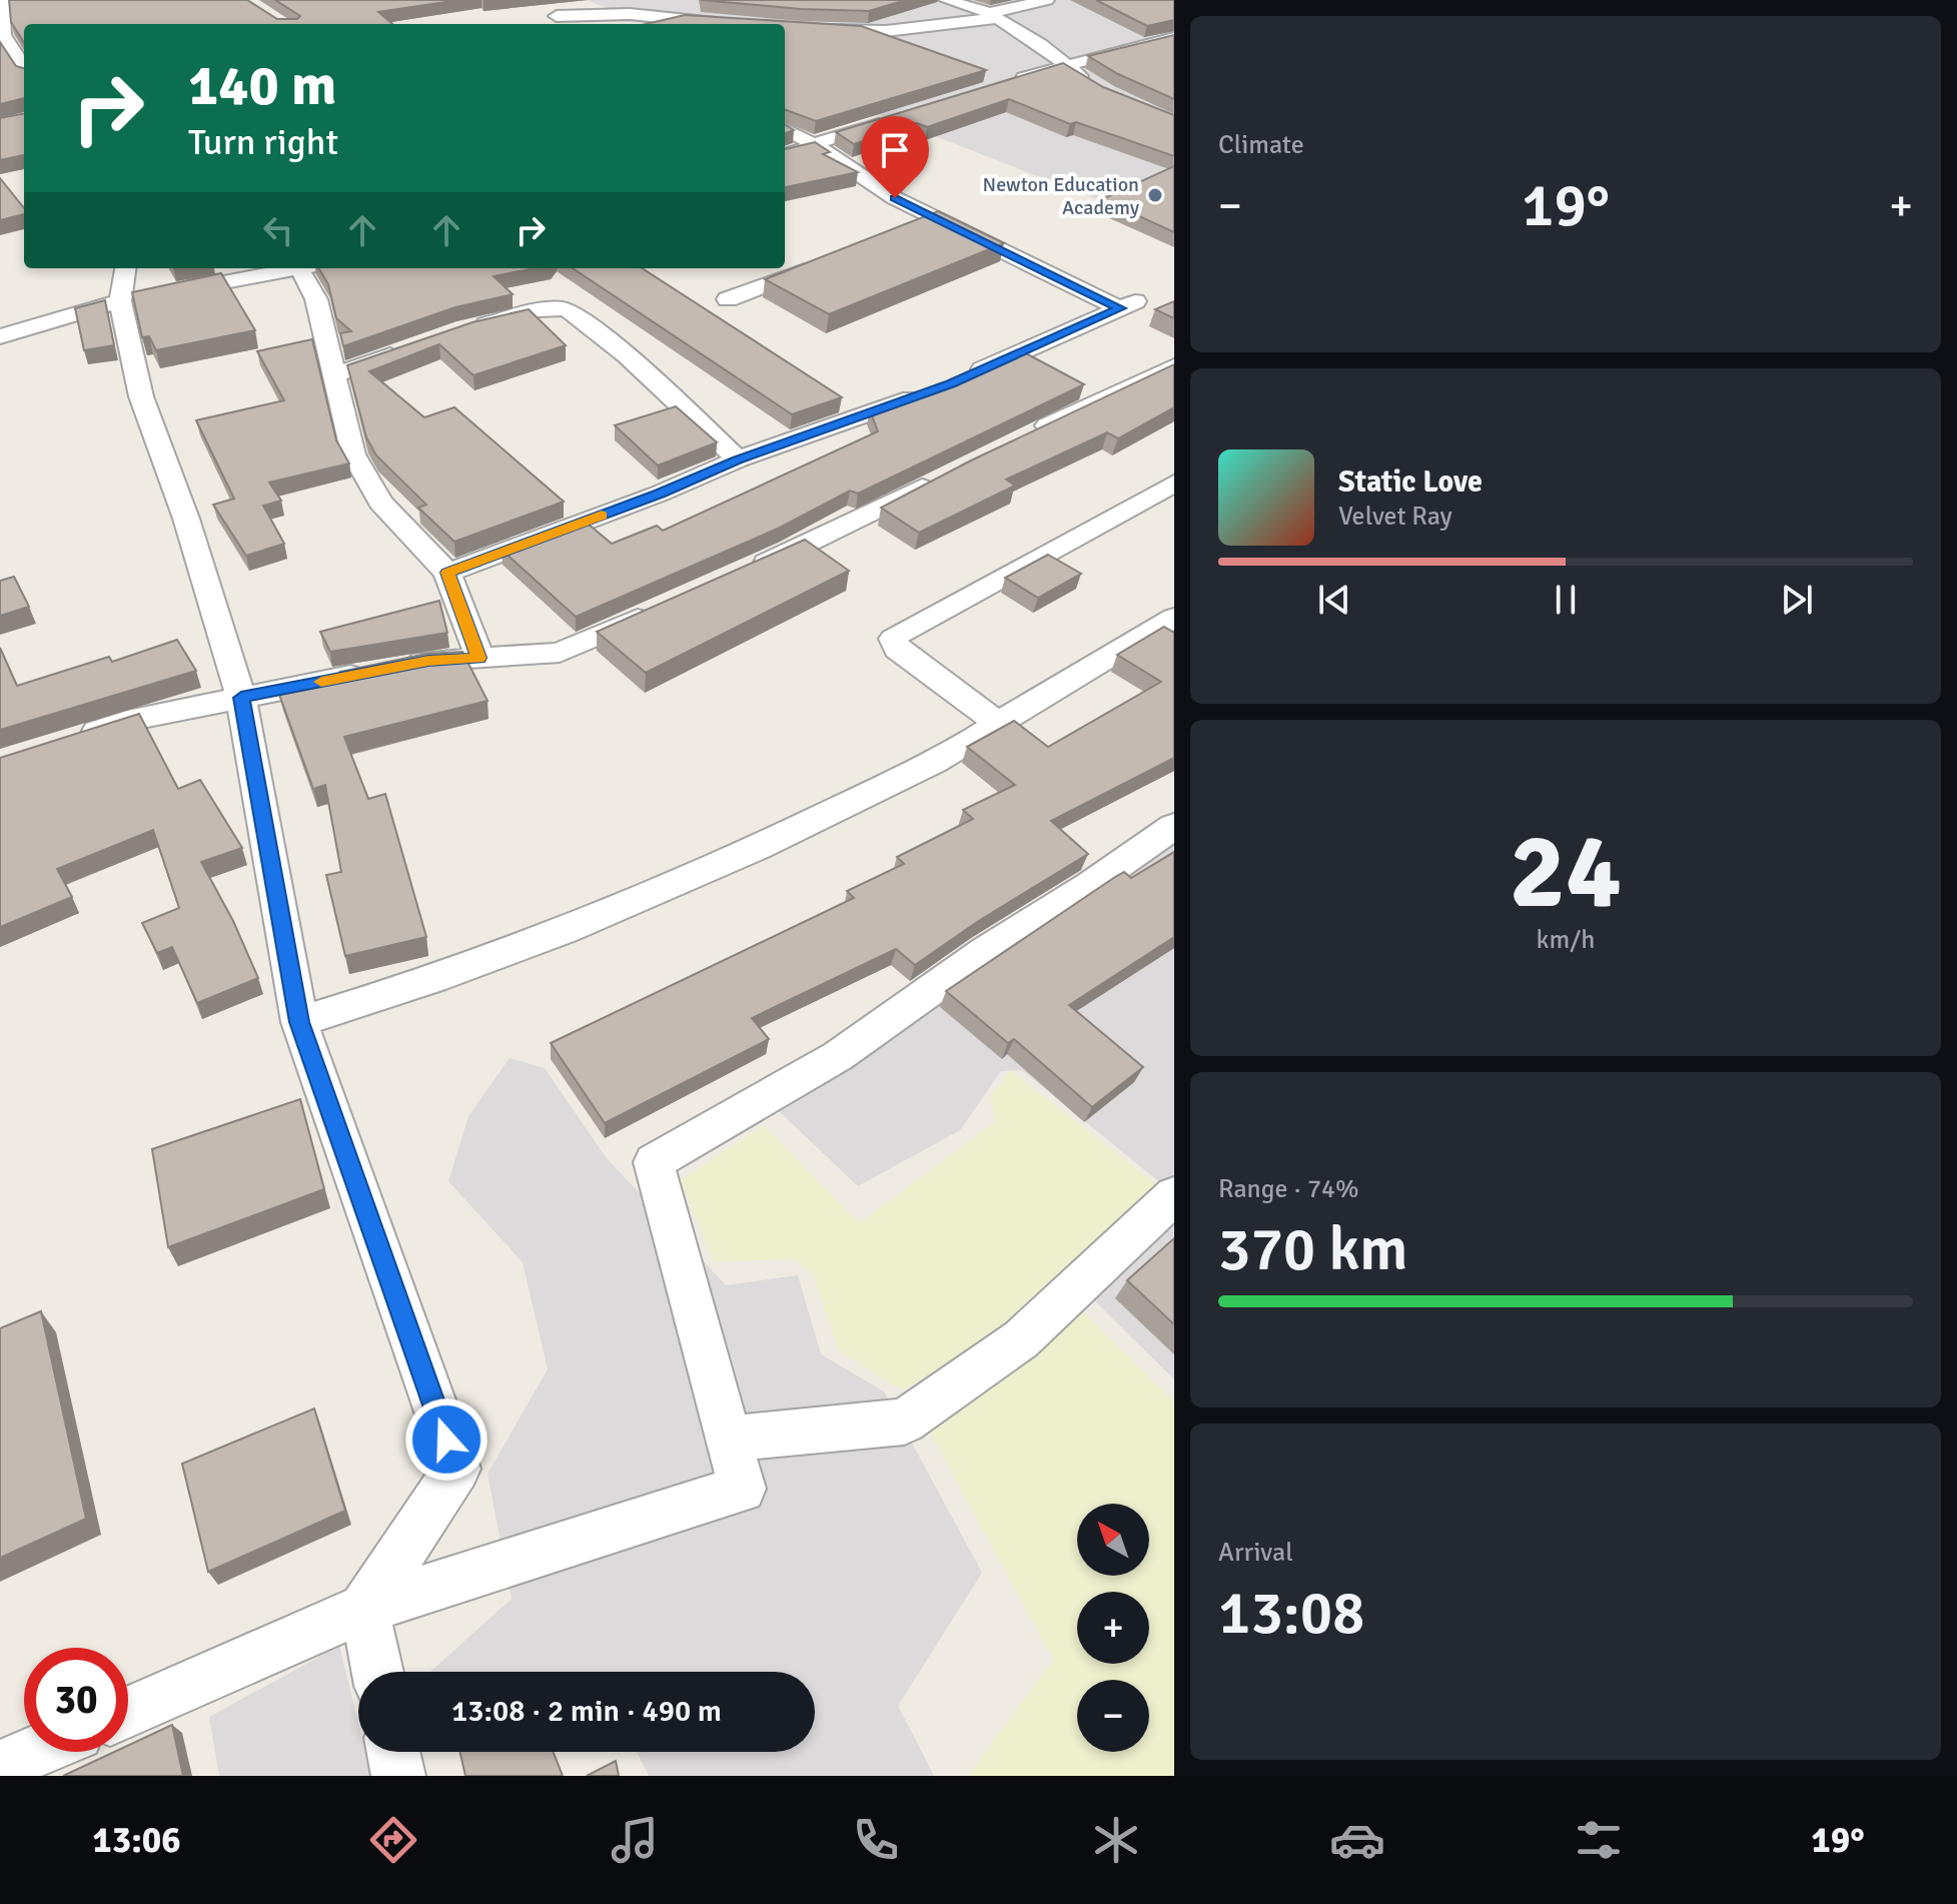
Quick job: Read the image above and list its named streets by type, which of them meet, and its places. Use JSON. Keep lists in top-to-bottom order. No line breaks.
{"places":["Newton Education Academy"],"north":"top left","page":{"tile":["Climate",["24","km/h"],["Range · 74%","370 km"],["Arrival","13:08"]],"turn":["140 m","Turn right"],"heat":["−","19°","+"],"song":["Static Love","Velvet Ray"],"map_buttons":["+","−"],"limit":"30","trip":"13:08 · 2 min · 490 m","tabs":["13:06","19°"]}}
